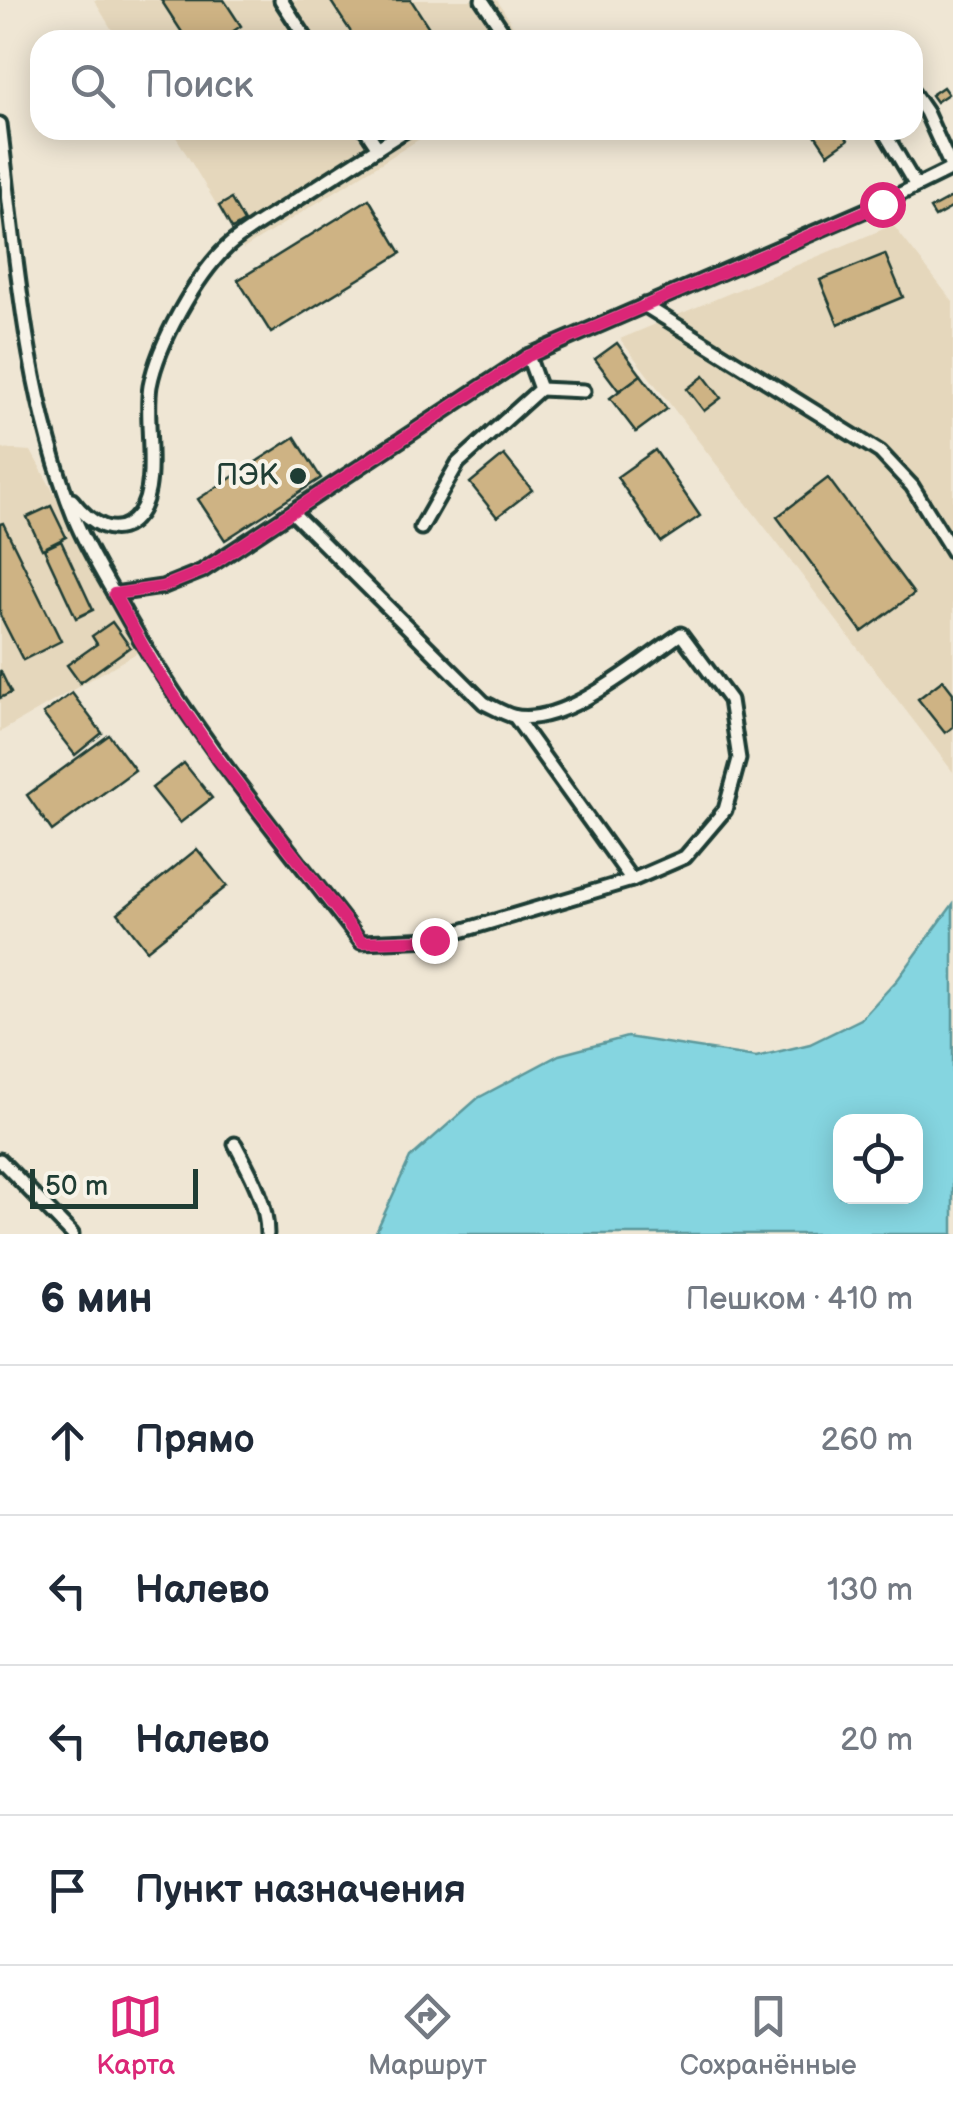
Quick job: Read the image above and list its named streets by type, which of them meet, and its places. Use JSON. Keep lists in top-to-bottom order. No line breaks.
{"places":["ПЭК"],"scale_bar":"50 m","page":{"search":"Поиск","scale":"50 m","heading":["6 мин","Пешком · 410 m"],"list":[["Прямо","260 m"],["Налево","130 m"],["Налево","20 m"],"Пункт назначения"],"nav":["Карта","Маршрут","Сохранённые"]}}
